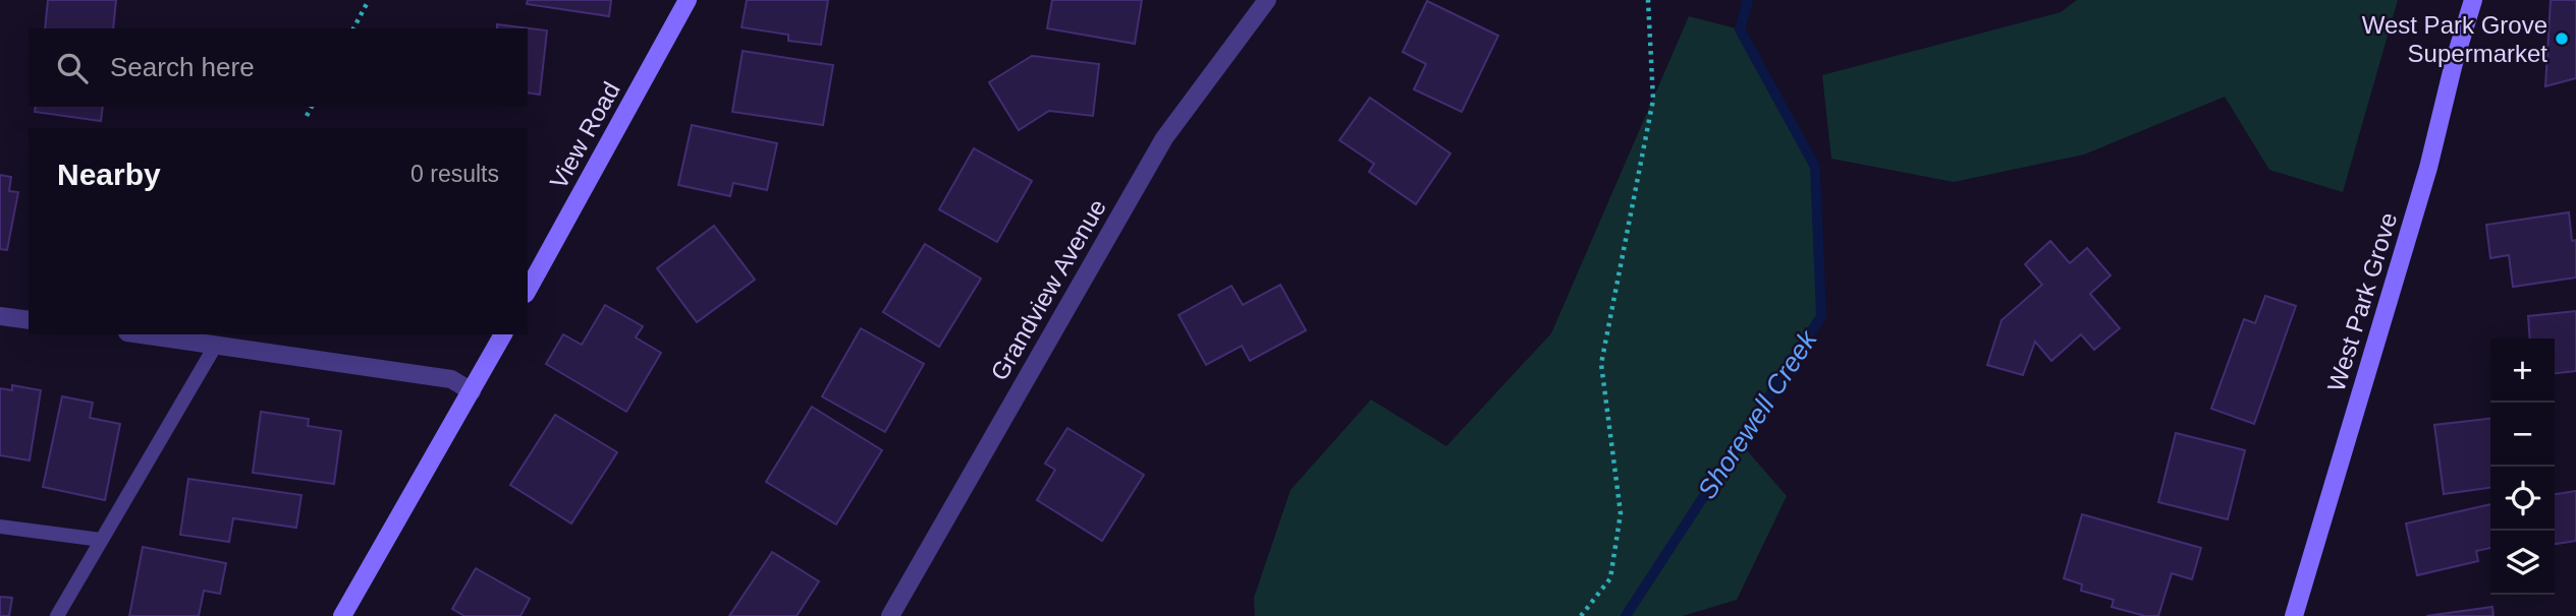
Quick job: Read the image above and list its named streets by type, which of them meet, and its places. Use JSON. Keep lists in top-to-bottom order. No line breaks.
{"streets":{"street":["View Road","Grandview Avenue","West Park Grove"]},"water":["Shorewell Creek"],"places":["West Park Grove Supermarket"],"page":{"search":"Search here","heading":["Nearby","0 results"],"map_buttons":["+","−"]}}
